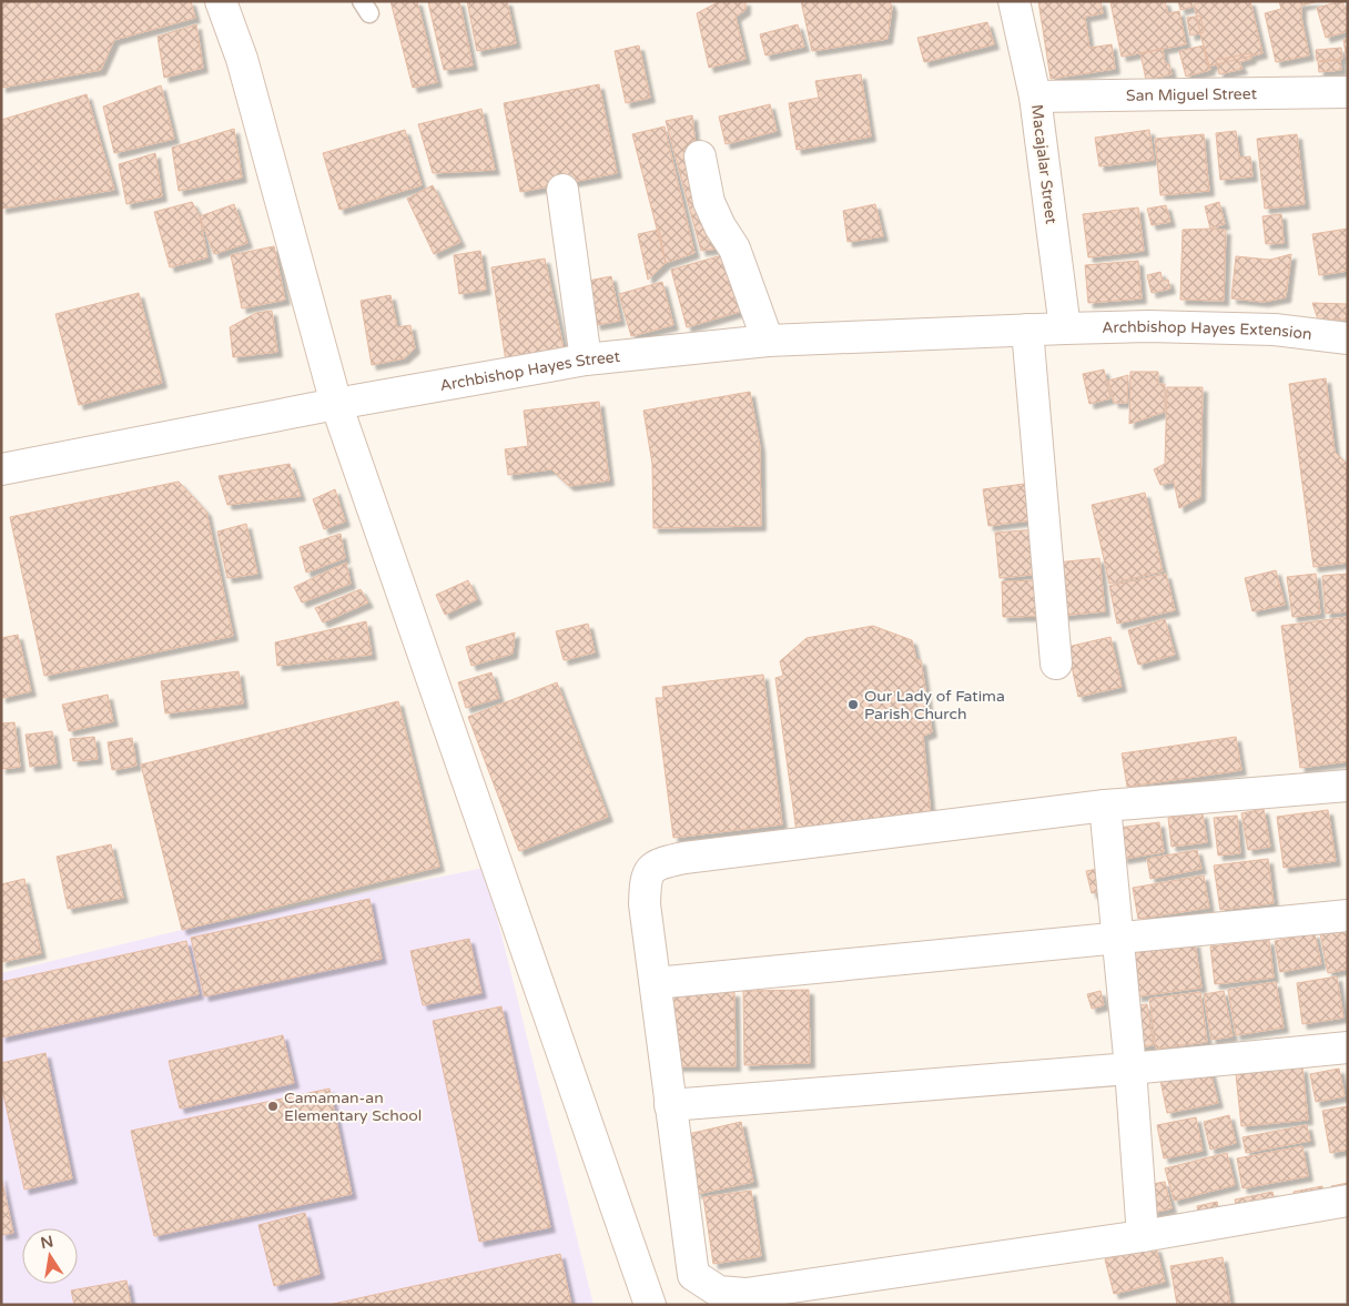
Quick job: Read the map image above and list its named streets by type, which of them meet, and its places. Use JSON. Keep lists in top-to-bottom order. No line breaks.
{"streets":{"street":["San Miguel Street","Macajalar Street","Archbishop Hayes Extension","Archbishop Hayes Street"]},"crossings":[["San Miguel Street","Macajalar Street"],["Macajalar Street","Archbishop Hayes Extension"],["Macajalar Street","Archbishop Hayes Street"],["Archbishop Hayes Extension","Archbishop Hayes Street"]],"places":["Our Lady of Fatima Parish Church","Camaman-an Elementary School"],"north":"top"}
